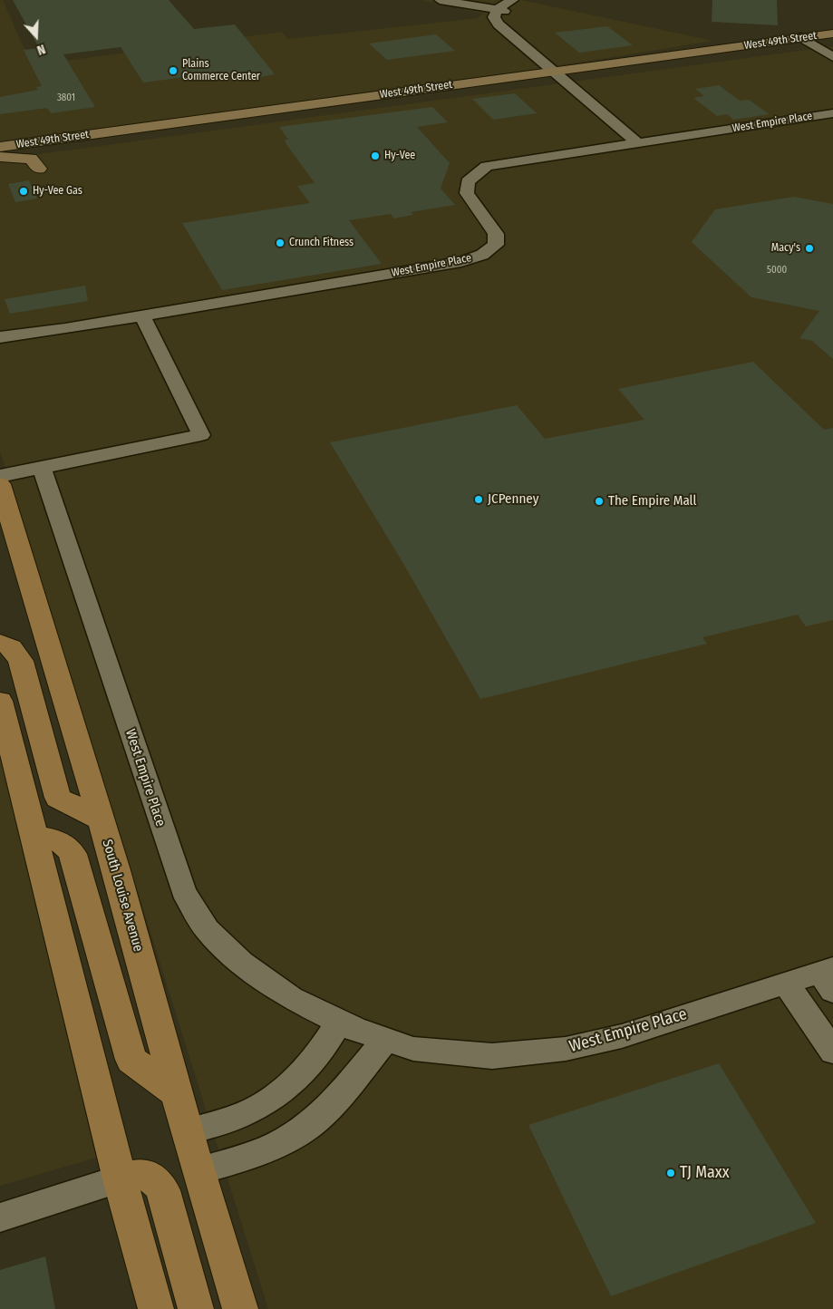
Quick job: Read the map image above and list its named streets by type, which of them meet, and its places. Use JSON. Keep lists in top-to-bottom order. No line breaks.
{"streets":{"main road":["West 49th Street","South Louise Avenue"],"street":["West Empire Place"]},"places":["Plains Commerce Center","Hy-Vee","Hy-Vee Gas","Crunch Fitness","Macy's","JCPenney","The Empire Mall","TJ Maxx"],"house_numbers":["3801","5000"],"north":"bottom"}
